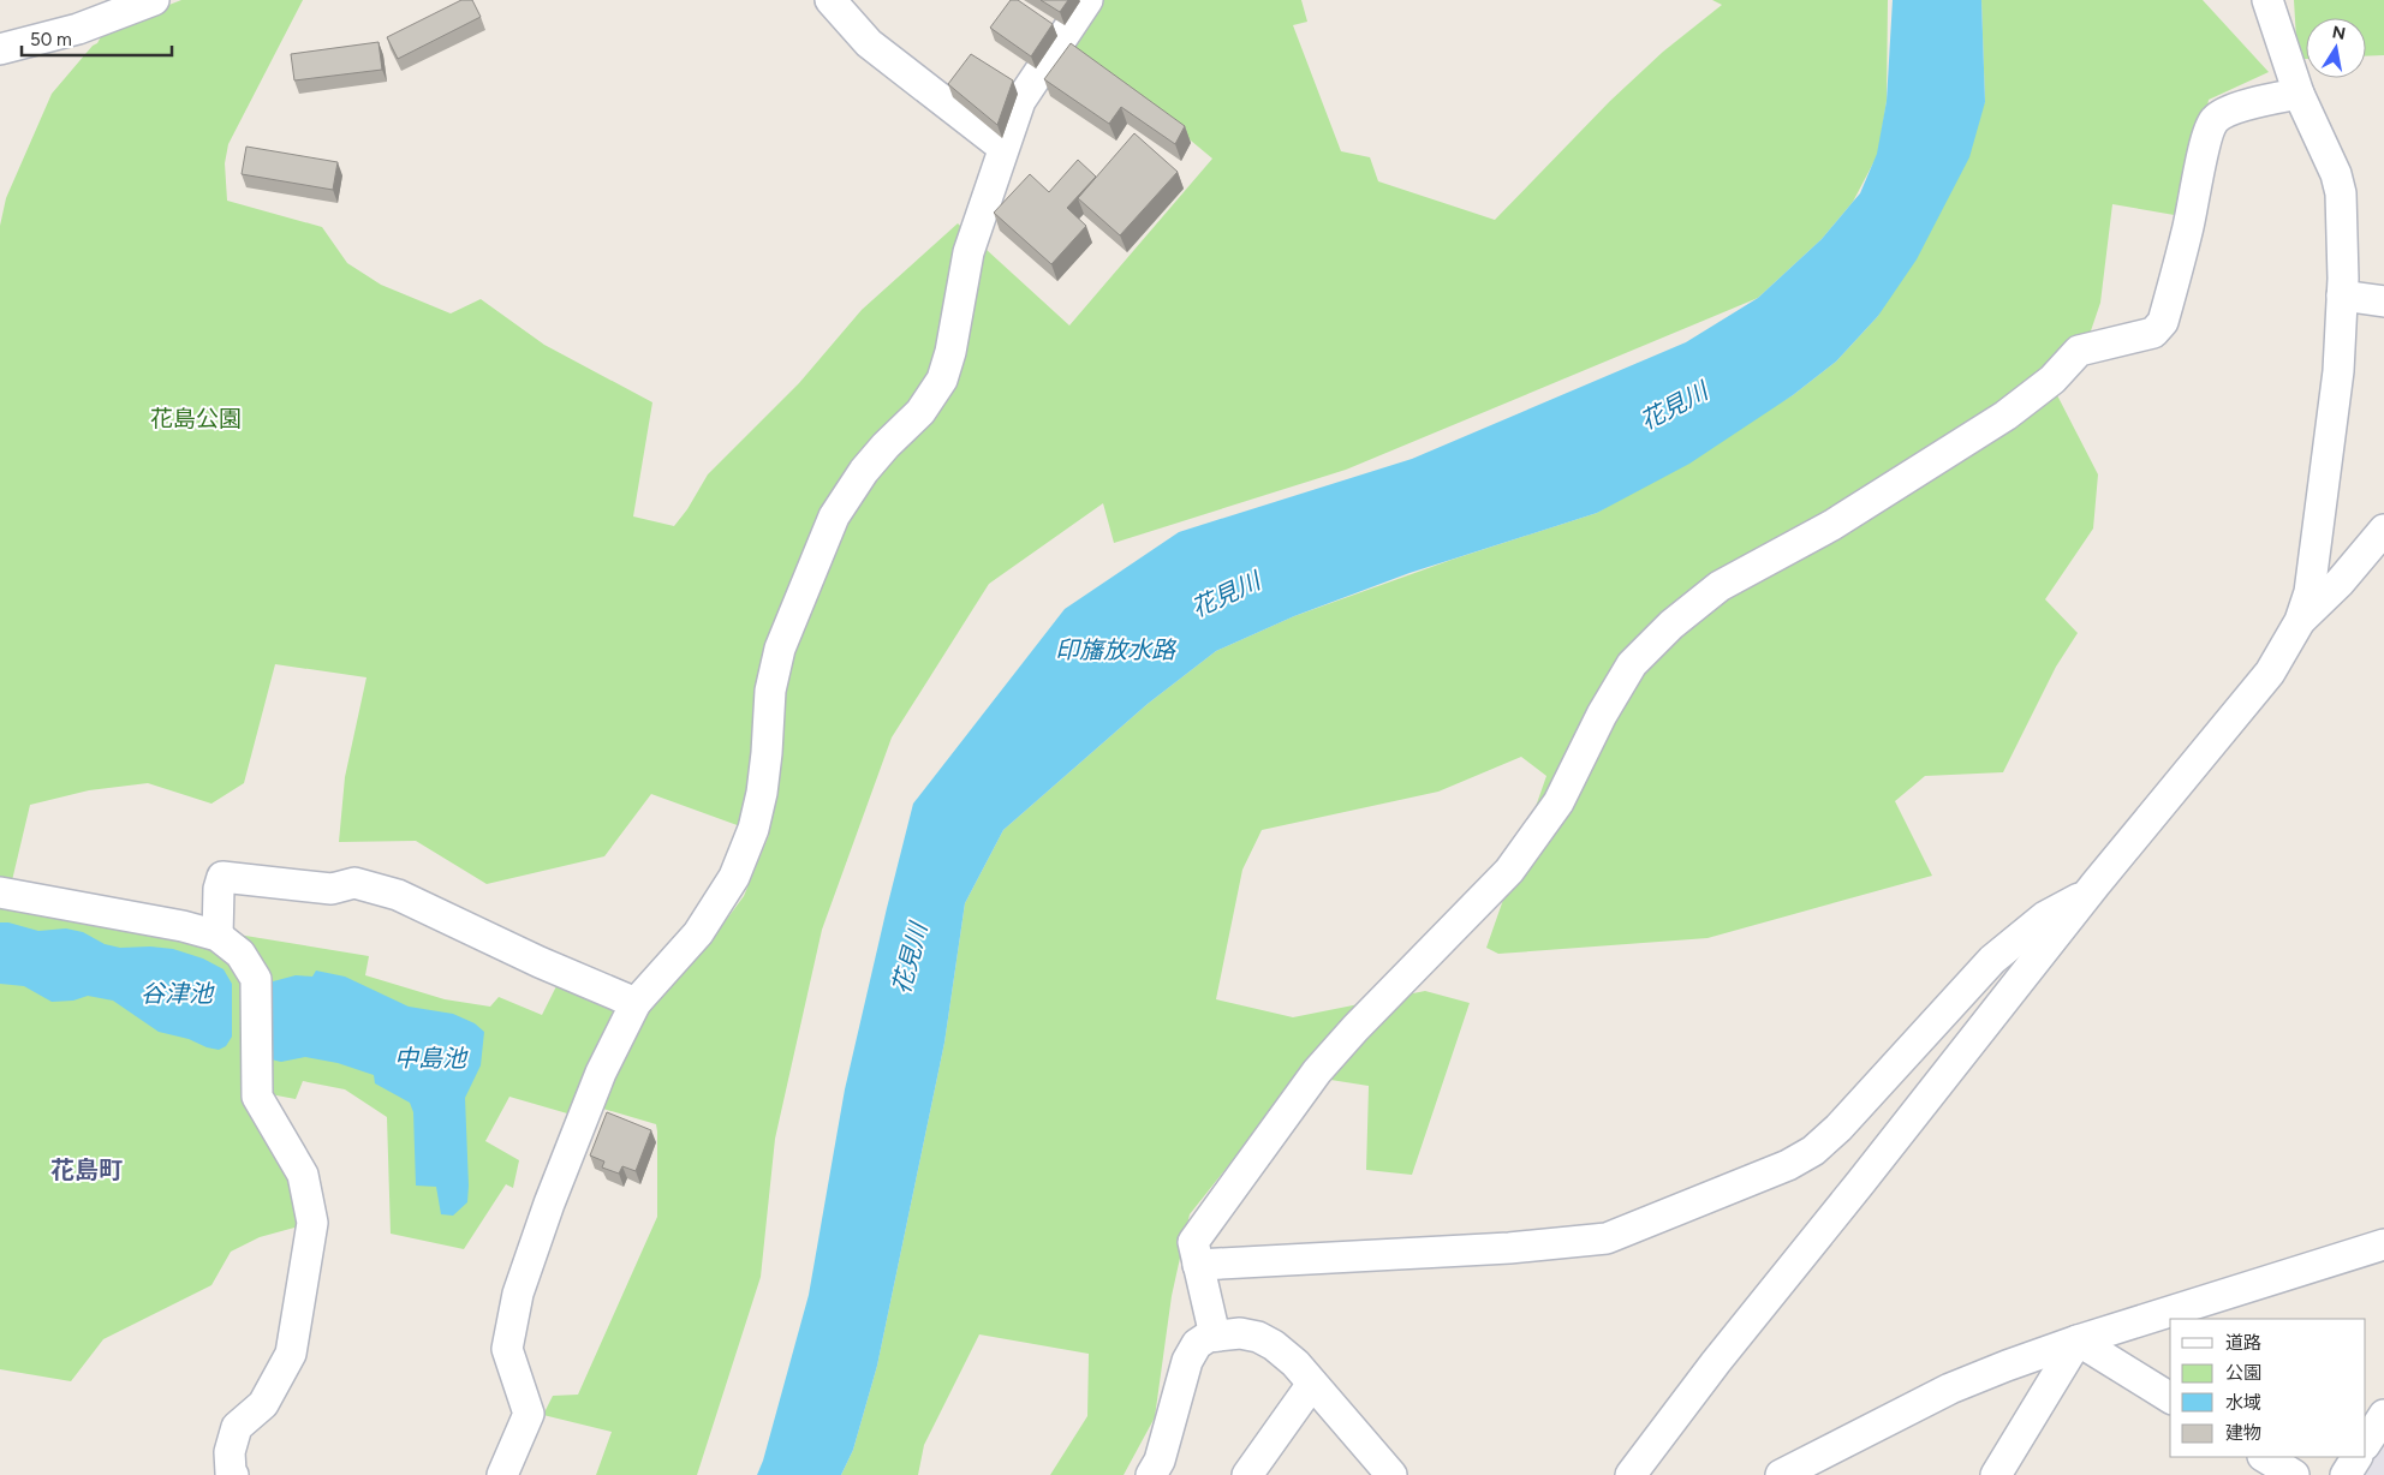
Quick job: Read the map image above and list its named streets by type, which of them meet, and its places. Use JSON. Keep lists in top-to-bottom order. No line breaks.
{"districts":["花島町"],"water":["花見川","印旛放水路","谷津池","中島池"],"parks":["花島公園"],"legend":["道路","公園","水域","建物"],"scale_bar":"50 m","north":"top"}
